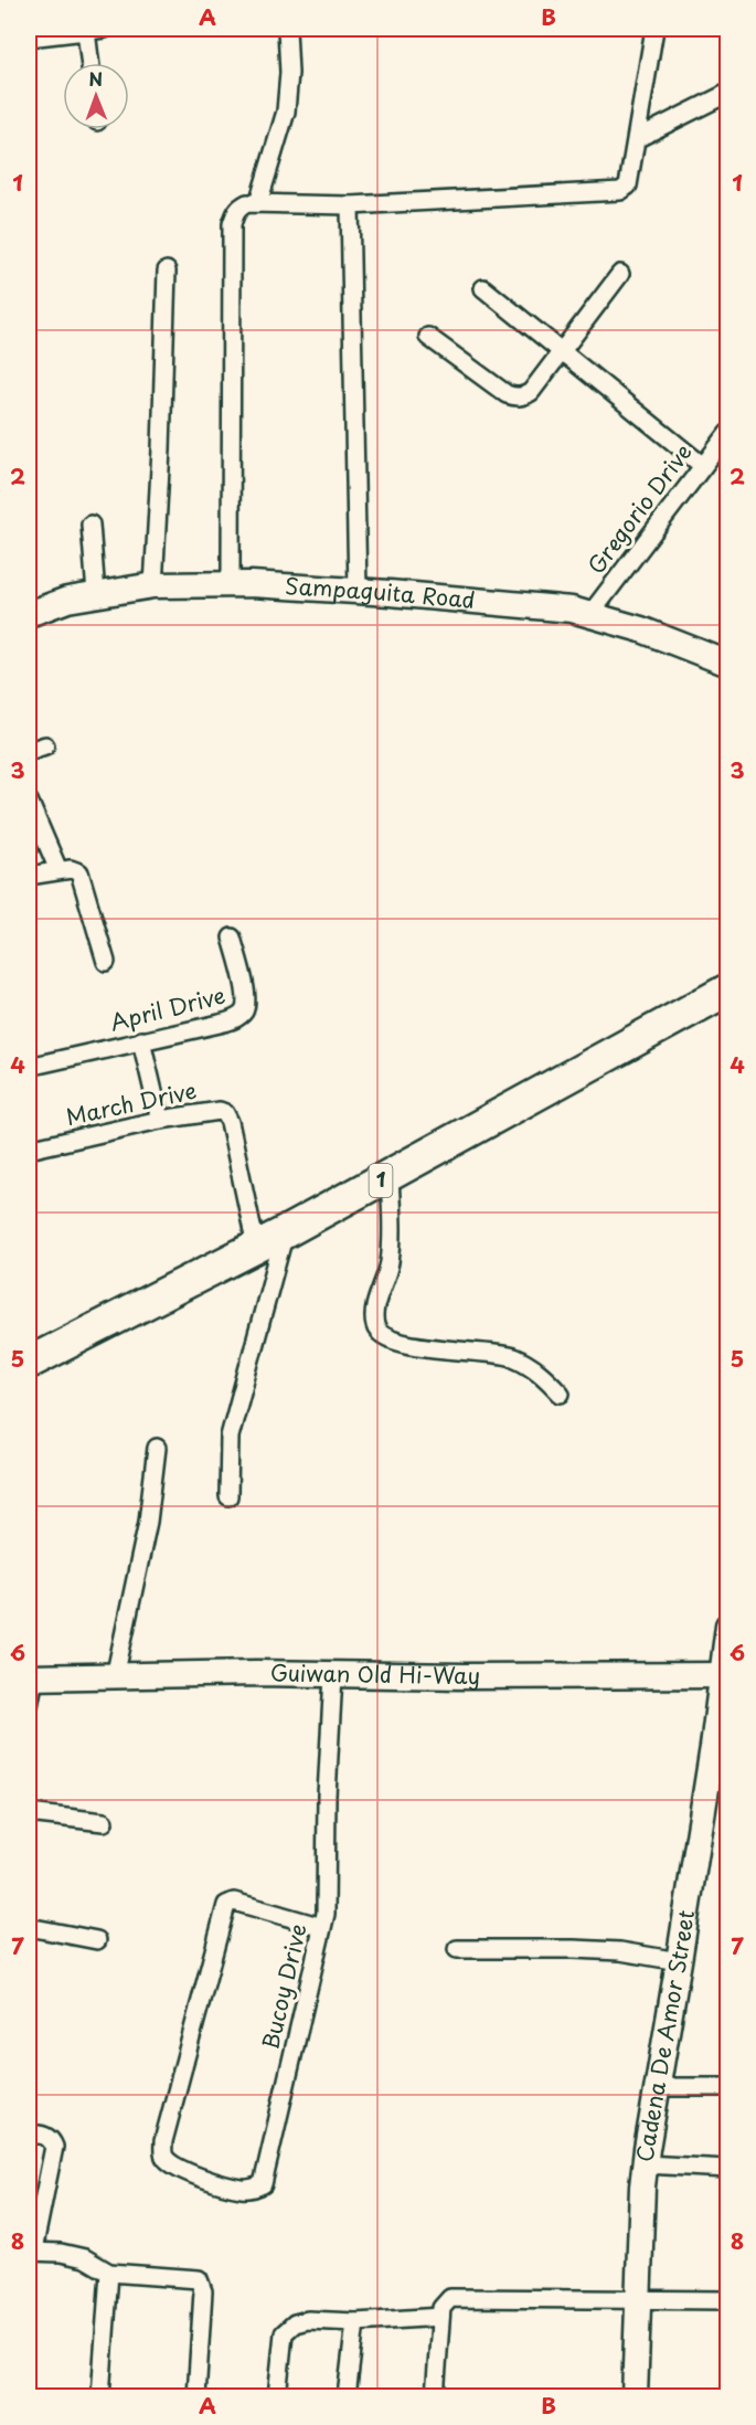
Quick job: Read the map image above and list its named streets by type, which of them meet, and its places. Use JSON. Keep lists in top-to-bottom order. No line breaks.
{"streets":{"highway":["1"],"street":["Gregorio Drive","Sampaguita Road","April Drive","March Drive","Guiwan Old Hi-Way","Bucoy Drive","Cadena De Amor Street"]},"crossings":[["Gregorio Drive","Sampaguita Road"],["March Drive","1"],["Guiwan Old Hi-Way","Bucoy Drive"],["Guiwan Old Hi-Way","Cadena De Amor Street"]],"north":"top","grid":{"columns":["A","B"],"rows":["1","2","3","4","5","6","7","8"]}}
